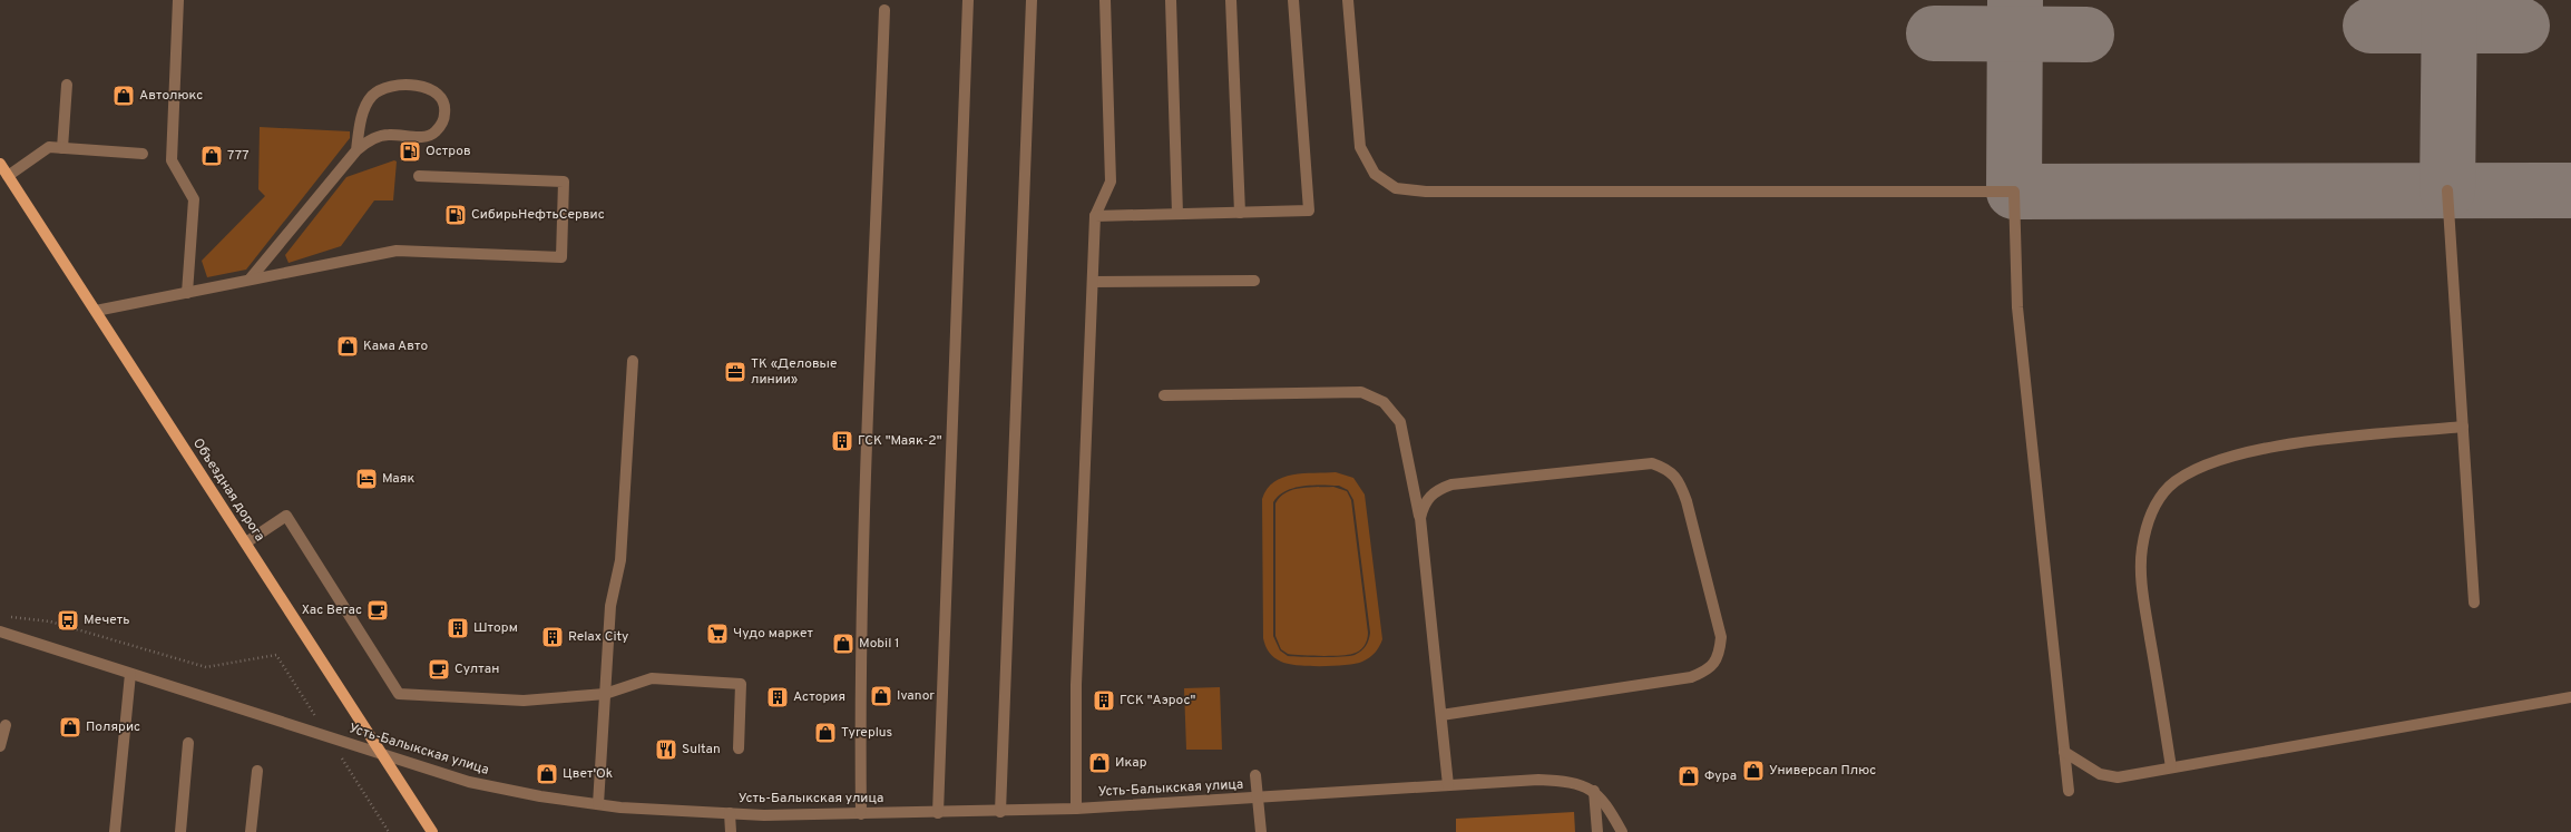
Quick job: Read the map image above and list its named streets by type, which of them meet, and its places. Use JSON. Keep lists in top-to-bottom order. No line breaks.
{"streets":{"main road":["Объездная дорога"],"street":["Усть-Балыкская улица"]},"crossings":[["Объездная дорога","Усть-Балыкская улица"]],"places":{"shop":["Автолюкс","777","Кама Авто","Mobil 1","Ivanor","Полярис","Tyreplus","Икар","Универсал Плюс","Цвет'Ok","Фура"],"fuel station":["Остров","СибирьНефтьСервис"],"office":["ТК «Деловые линии»"],"building":["ГСК \"Маяк-2\"","Шторм","Relax City","Астория","ГСК \"Аэрос\""],"hotel":["Маяк"],"cafe":["Хас Вегас","Султан"],"bus stop":["Мечеть"],"supermarket":["Чудо маркет"],"restaurant":["Sultan"]}}
